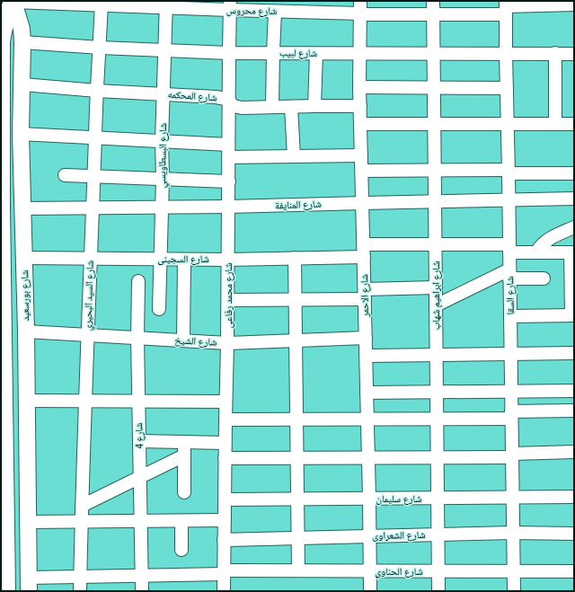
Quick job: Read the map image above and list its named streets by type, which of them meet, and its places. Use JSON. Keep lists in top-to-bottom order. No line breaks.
{"streets":{"street":["شارع محروس","شارع لبيب","شارع المحكمه","شارع البسطاويسي","شارع المنايفة","شارع السجينى","شارع بورسعيد","شارع السيد البحيري","شارع محمد رفاعى","شارع الاحمر","شارع ابراهيم شهاب","شارع السقا","شارع الشيخ","شارع 4","شارع سليمان","شارع الشعراوى","شارع الحناوي"]},"crossings":[["شارع محروس","شارع البسطاويسي"],["شارع محروس","شارع بورسعيد"],["شارع محروس","شارع السيد البحيري"],["شارع محروس","شارع محمد رفاعى"],["شارع محروس","شارع الاحمر"],["شارع محروس","شارع ابراهيم شهاب"],["شارع محروس","شارع السقا"],["شارع لبيب","شارع البسطاويسي"],["شارع لبيب","شارع بورسعيد"],["شارع لبيب","شارع السيد البحيري"],["شارع لبيب","شارع محمد رفاعى"],["شارع لبيب","شارع الاحمر"],["شارع لبيب","شارع ابراهيم شهاب"],["شارع لبيب","شارع السقا"],["شارع المحكمه","شارع البسطاويسي"],["شارع المحكمه","شارع بورسعيد"],["شارع المحكمه","شارع السيد البحيري"],["شارع المحكمه","شارع محمد رفاعى"],["شارع المحكمه","شارع الاحمر"],["شارع البسطاويسي","شارع المنايفة"],["شارع البسطاويسي","شارع السجينى"],["شارع المنايفة","شارع بورسعيد"],["شارع المنايفة","شارع السيد البحيري"],["شارع المنايفة","شارع محمد رفاعى"],["شارع المنايفة","شارع الاحمر"],["شارع المنايفة","شارع ابراهيم شهاب"],["شارع المنايفة","شارع السقا"],["شارع السجينى","شارع بورسعيد"],["شارع السجينى","شارع السيد البحيري"],["شارع السجينى","شارع محمد رفاعى"],["شارع السجينى","شارع الاحمر"],["شارع بورسعيد","شارع الشيخ"],["شارع بورسعيد","شارع الحناوي"],["شارع السيد البحيري","شارع الشيخ"],["شارع السيد البحيري","شارع الحناوي"],["شارع محمد رفاعى","شارع الشيخ"],["شارع محمد رفاعى","شارع سليمان"],["شارع محمد رفاعى","شارع الشعراوى"],["شارع محمد رفاعى","شارع الحناوي"],["شارع الاحمر","شارع الشيخ"],["شارع الاحمر","شارع سليمان"],["شارع الاحمر","شارع الشعراوى"],["شارع الاحمر","شارع الحناوي"],["شارع ابراهيم شهاب","شارع سليمان"],["شارع ابراهيم شهاب","شارع الشعراوى"],["شارع ابراهيم شهاب","شارع الحناوي"],["شارع السقا","شارع سليمان"],["شارع السقا","شارع الشعراوى"],["شارع السقا","شارع الحناوي"],["شارع الشيخ","شارع 4"],["شارع 4","شارع الحناوي"]]}
